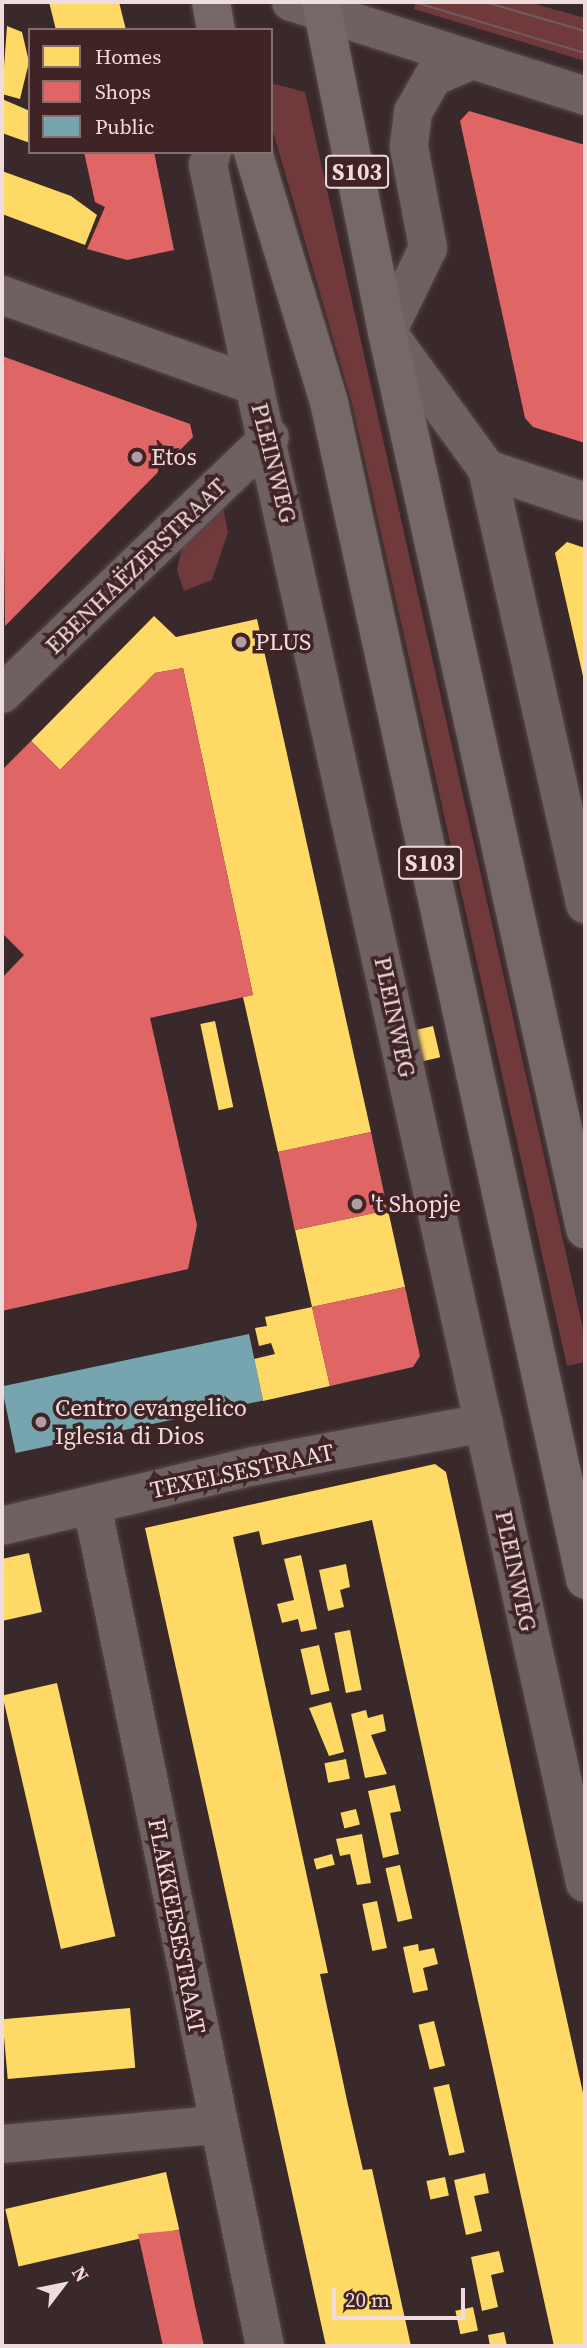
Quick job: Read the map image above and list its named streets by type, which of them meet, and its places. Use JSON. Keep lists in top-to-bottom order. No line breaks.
{"streets":{"main road":["S103"],"street":["PLEINWEG","EBENHAËZERSTRAAT","TEXELSESTRAAT","FLAKKEESESTRAAT"]},"crossings":[["PLEINWEG","EBENHAËZERSTRAAT"],["PLEINWEG","TEXELSESTRAAT"],["TEXELSESTRAAT","FLAKKEESESTRAAT"]],"places":["Etos","PLUS","'t Shopje","Centro evangelico Iglesia di Dios"],"legend":["Homes","Shops","Public"],"scale_bar":"20 m","north":"top right"}
